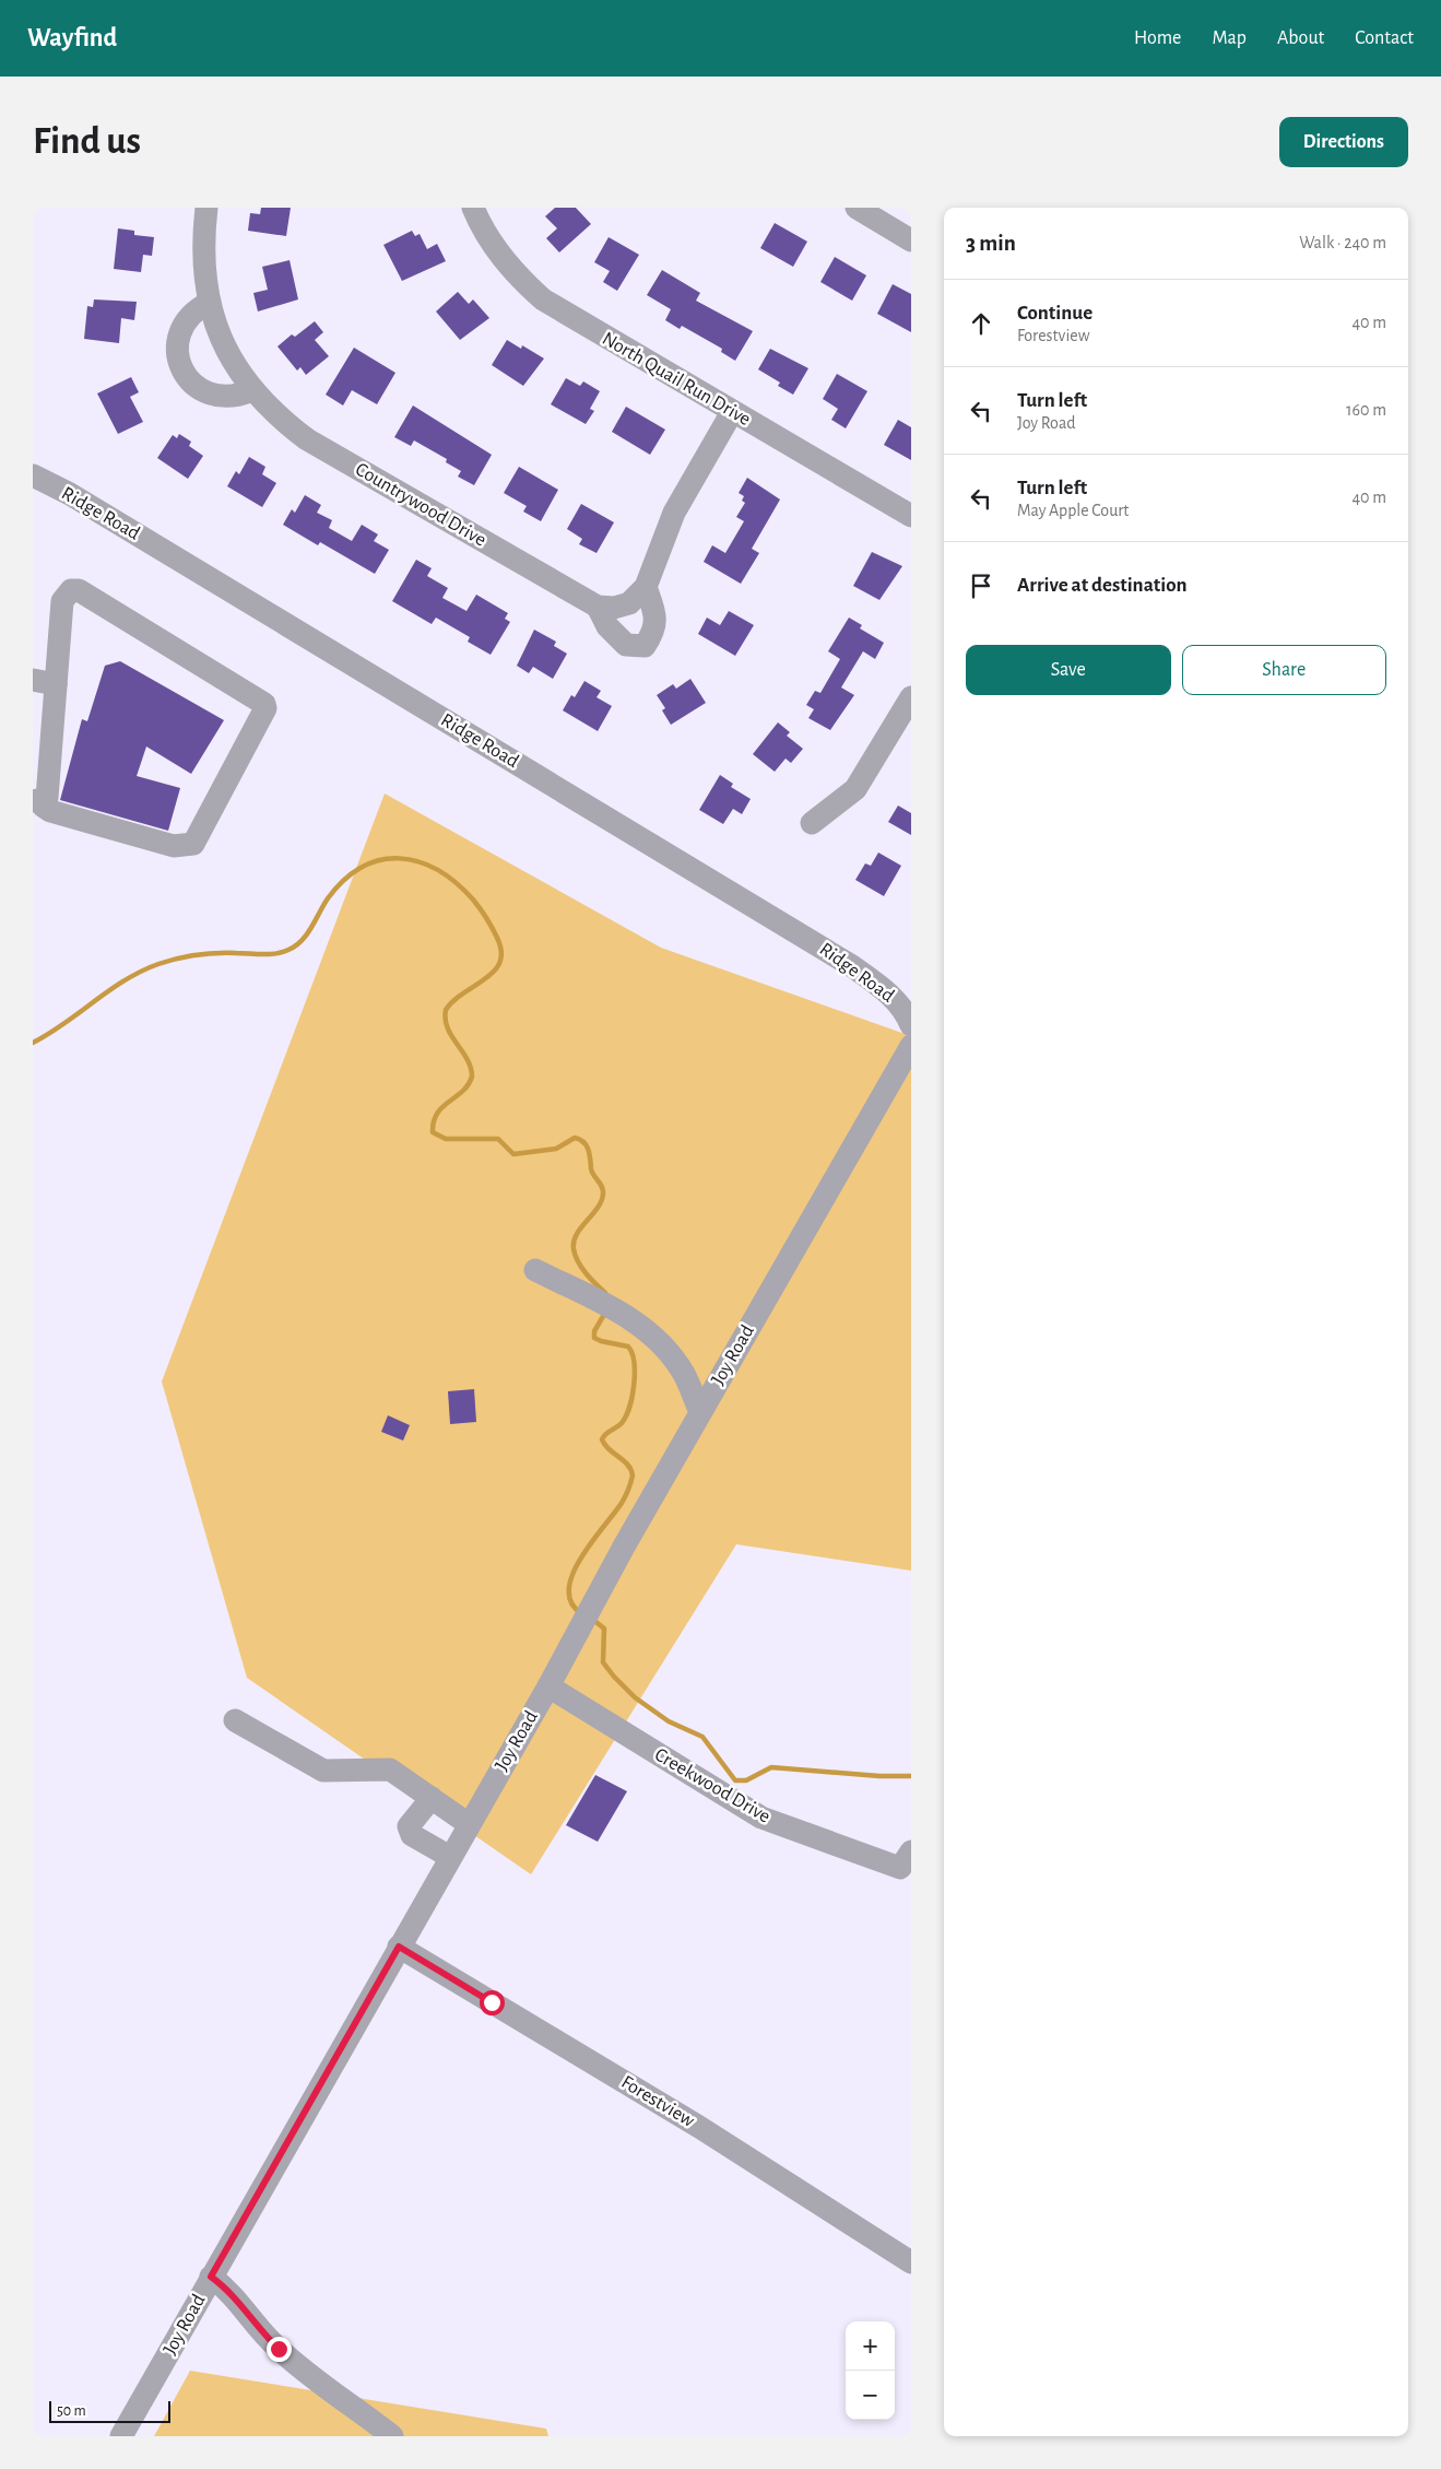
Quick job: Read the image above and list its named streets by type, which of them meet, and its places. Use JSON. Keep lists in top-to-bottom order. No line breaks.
{"streets":{"street":["North Quail Run Drive","Countrywood Drive","Ridge Road","Joy Road","Creekwood Drive","Forestview"]},"crossings":[["Joy Road","Creekwood Drive"],["Joy Road","Forestview"]],"scale_bar":"50 m","page":{"header":"Wayfind","nav":["Home","Map","About","Contact"],"buttons":["Directions",["Save","Share"]],"title":"Find us","heading":["3 min","Walk · 240 m"],"list":[["Continue","Forestview","40 m"],["Turn left","Joy Road","160 m"],["Turn left","May Apple Court","40 m"],"Arrive at destination"],"map_buttons":["+","−"],"scale":"50 m"}}
